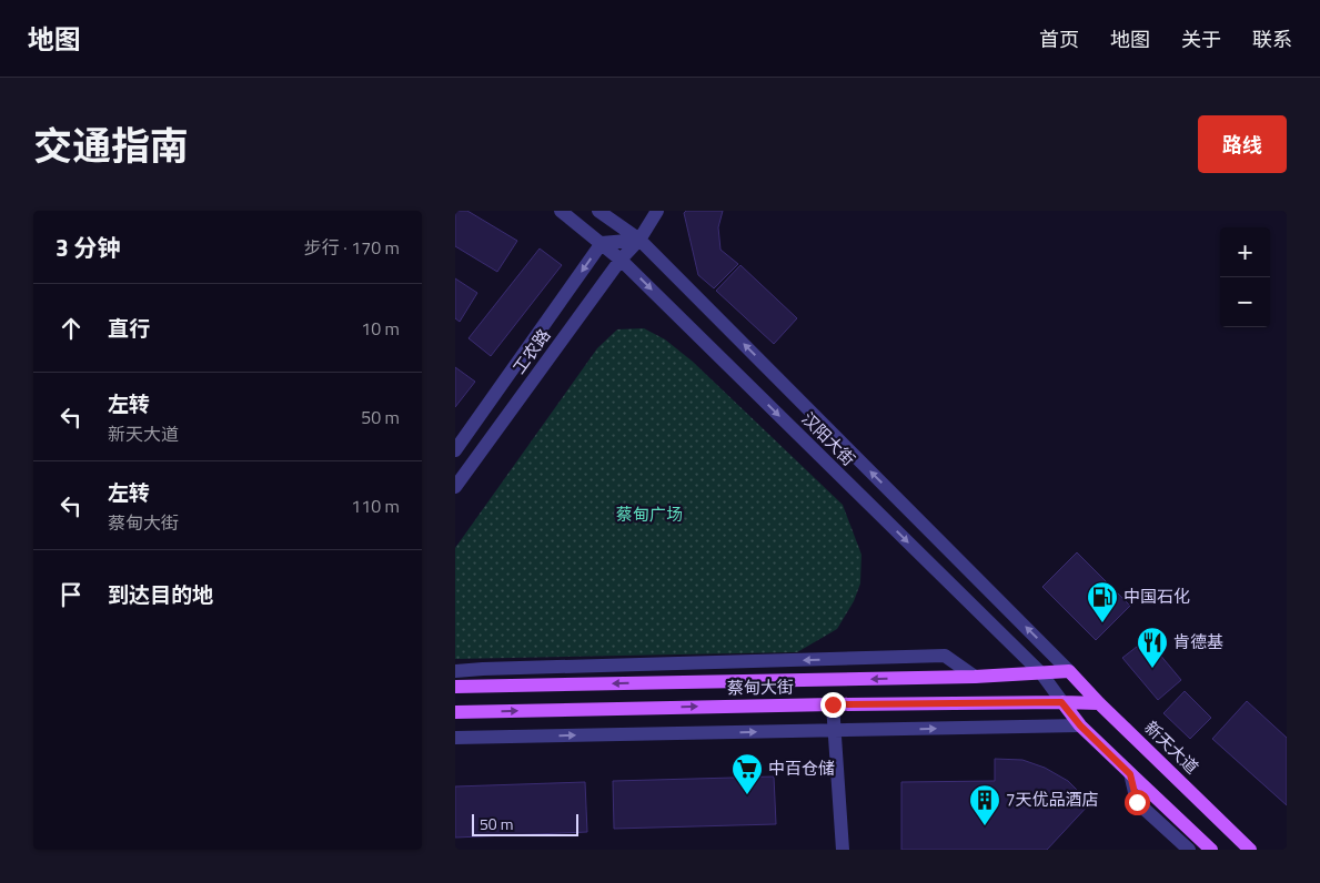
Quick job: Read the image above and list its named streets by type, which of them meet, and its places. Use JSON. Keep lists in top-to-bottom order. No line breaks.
{"streets":{"main road":["蔡甸大街","新天大道"],"street":["工农路","汉阳大街"]},"crossings":[["工农路","汉阳大街"],["汉阳大街","蔡甸大街"],["汉阳大街","新天大道"],["蔡甸大街","新天大道"]],"parks":["蔡甸广场"],"places":{"fuel station":["中国石化"],"restaurant":["肯德基"],"supermarket":["中百仓储"],"building":["7天优品酒店"]},"scale_bar":"50 m","page":{"header":"地图","nav":["首页","地图","关于","联系"],"title":"交通指南","buttons":"路线","heading":["3 分钟","步行 · 170 m"],"map_buttons":["+","−"],"list":[["直行","10 m"],["左转","新天大道","50 m"],["左转","蔡甸大街","110 m"],"到达目的地"],"scale":"50 m"}}
